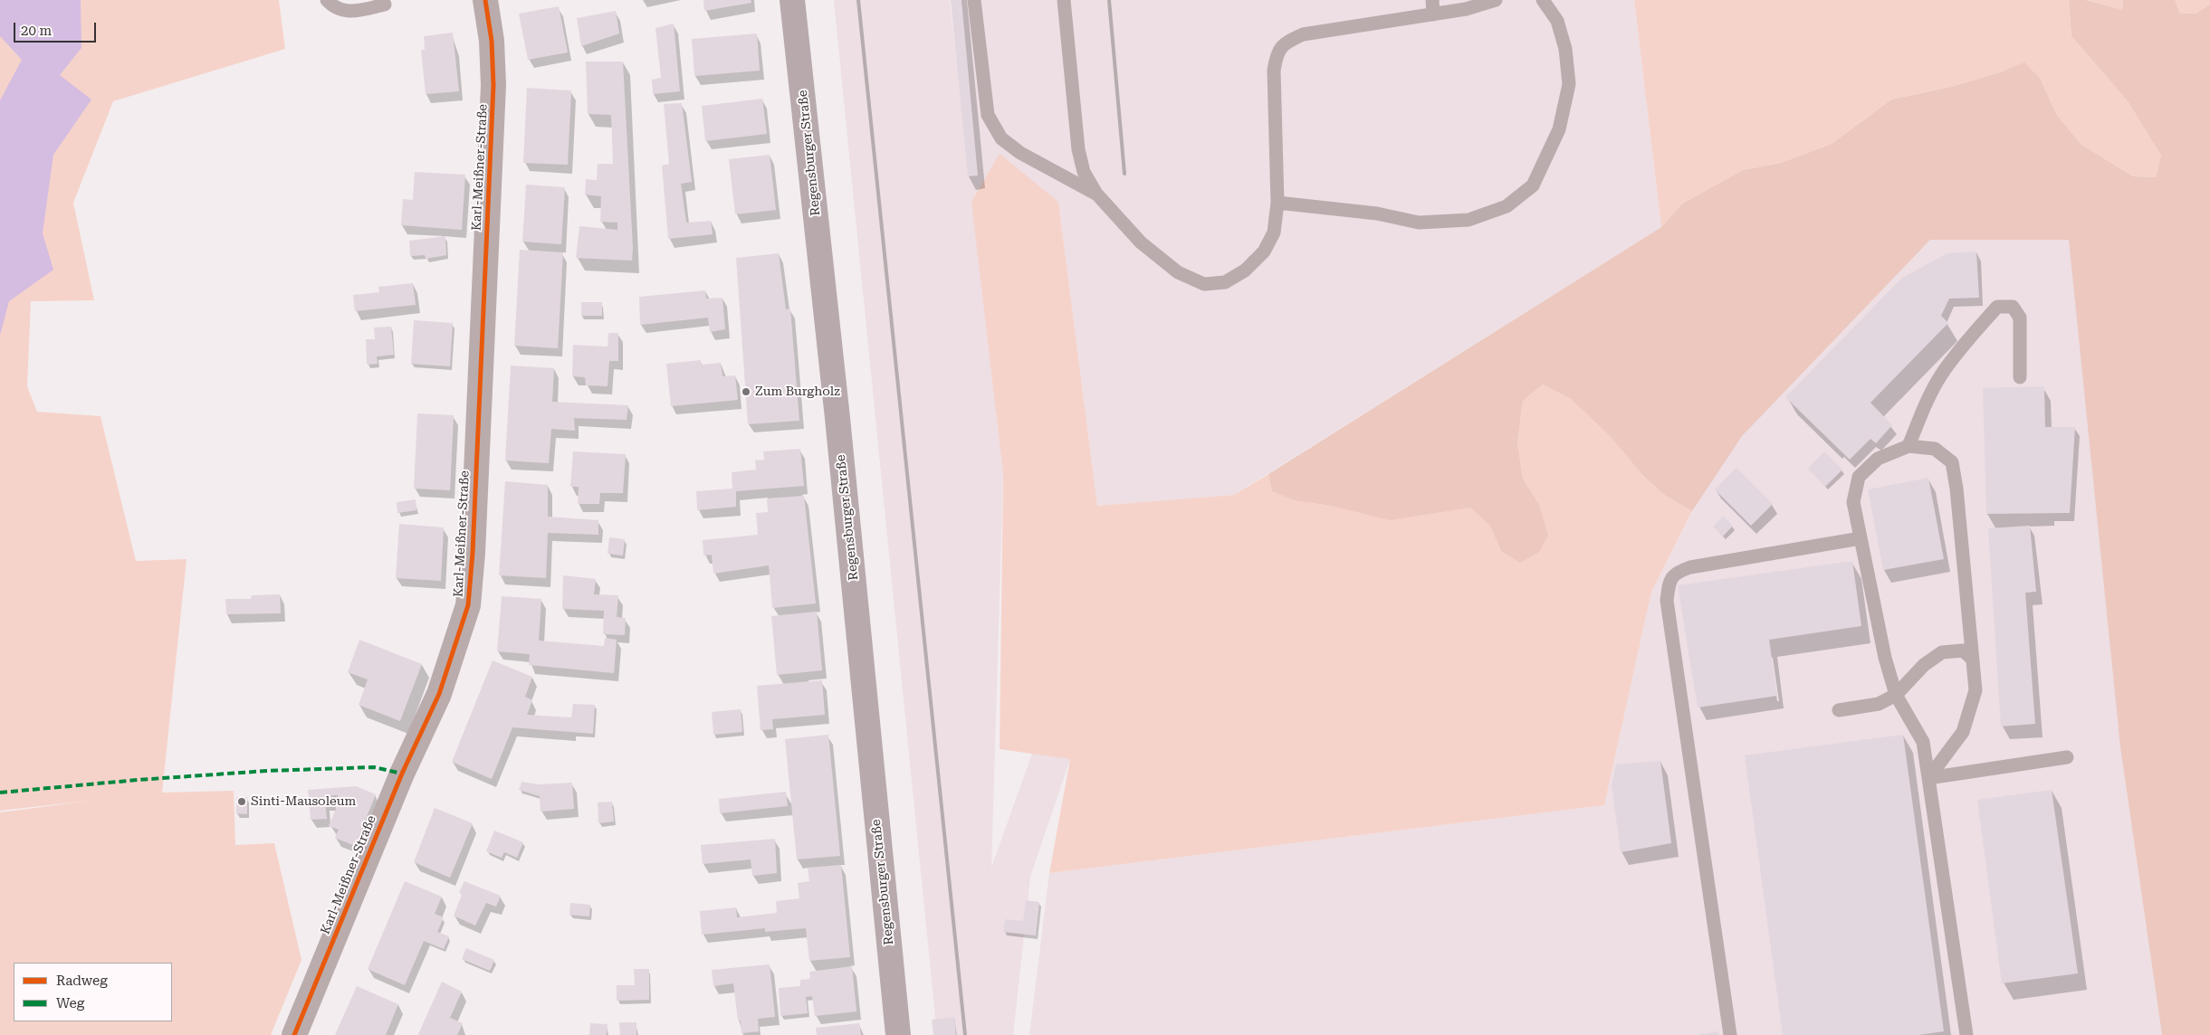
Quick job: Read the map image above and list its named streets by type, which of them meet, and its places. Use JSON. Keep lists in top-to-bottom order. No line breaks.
{"streets":{"main road":["Regensburger Straße"],"street":["Karl-Meißner-Straße"]},"places":["Zum Burgholz","Sinti-Mausoleum"],"legend":["Radweg","Weg"],"scale_bar":"20 m"}
